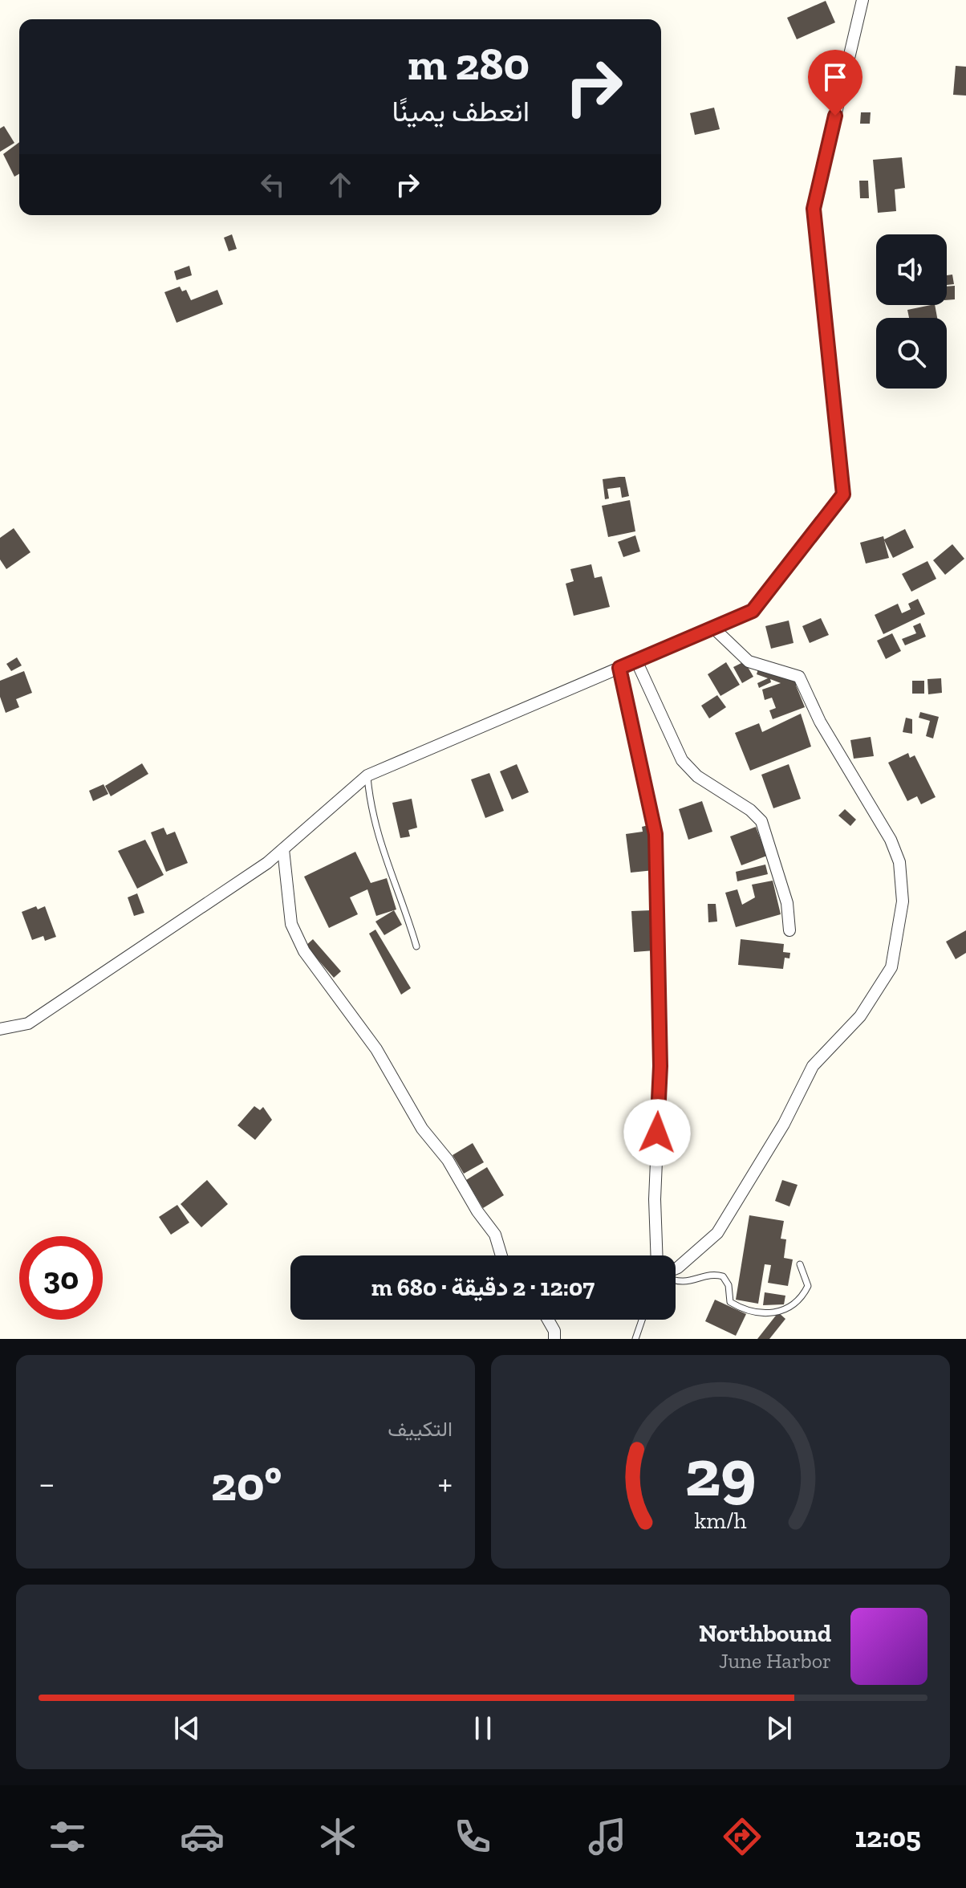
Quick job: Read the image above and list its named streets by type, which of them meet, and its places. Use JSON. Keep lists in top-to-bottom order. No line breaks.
{"page":{"turn":["280 m","انعطف يمينًا"],"limit":"30","trip":"12:07 · 2 دقيقة · 680 m","tile":"التكييف","heat":["−","20°","+"],"song":["Northbound","June Harbor"],"tabs":"12:05","gauge":["29","km/h"]}}
